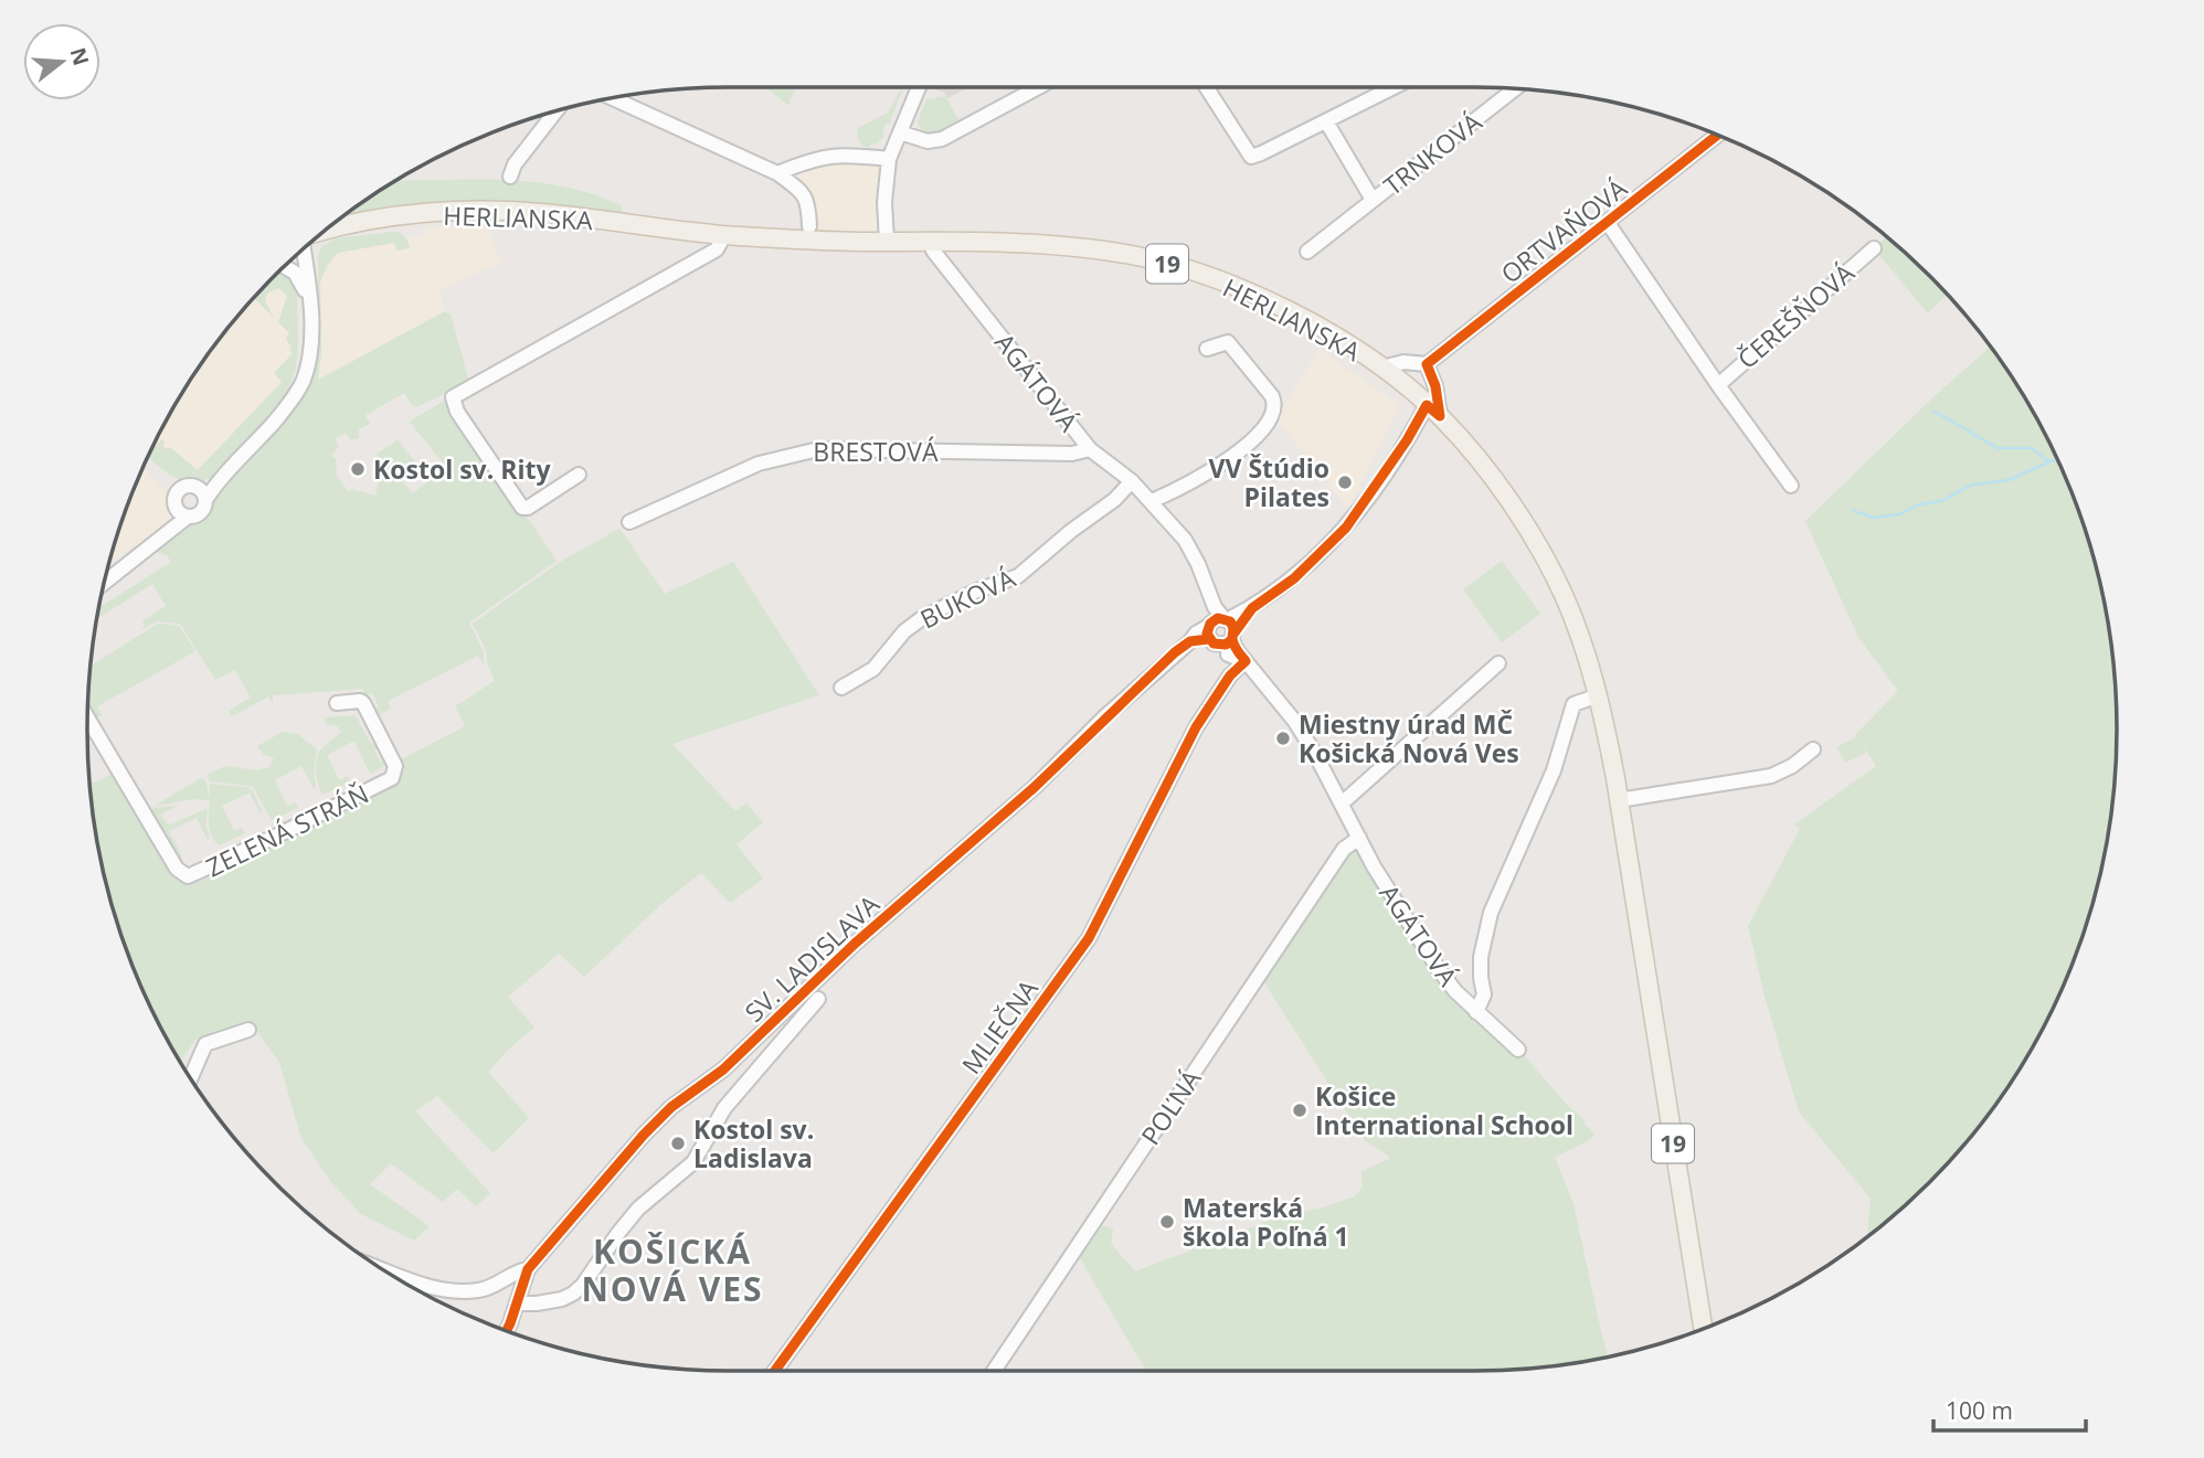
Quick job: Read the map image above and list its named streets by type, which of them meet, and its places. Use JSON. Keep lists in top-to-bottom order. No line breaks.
{"streets":{"main road":["HERLIANSKA","19"],"street":["TRNKOVÁ","ORTVAŇOVÁ","ČEREŠŇOVÁ","AGÁTOVÁ","BRESTOVÁ","BUKOVÁ","ZELENÁ STRÁŇ","SV. LADISLAVA","MLIEČNA","POĽNÁ"]},"crossings":[["HERLIANSKA","19"],["HERLIANSKA","SV. LADISLAVA"],["ORTVAŇOVÁ","ČEREŠŇOVÁ"],["AGÁTOVÁ","BRESTOVÁ"],["AGÁTOVÁ","BUKOVÁ"],["AGÁTOVÁ","SV. LADISLAVA"],["AGÁTOVÁ","MLIEČNA"],["AGÁTOVÁ","POĽNÁ"]],"districts":["KOŠICKÁ NOVÁ VES"],"places":["Kostol sv. Rity","VV Štúdio Pilates","Miestny úrad MČ Košická Nová Ves","Košice International School","Kostol sv. Ladislava","Materská škola Poľná 1"],"scale_bar":"100 m","north":"right"}
